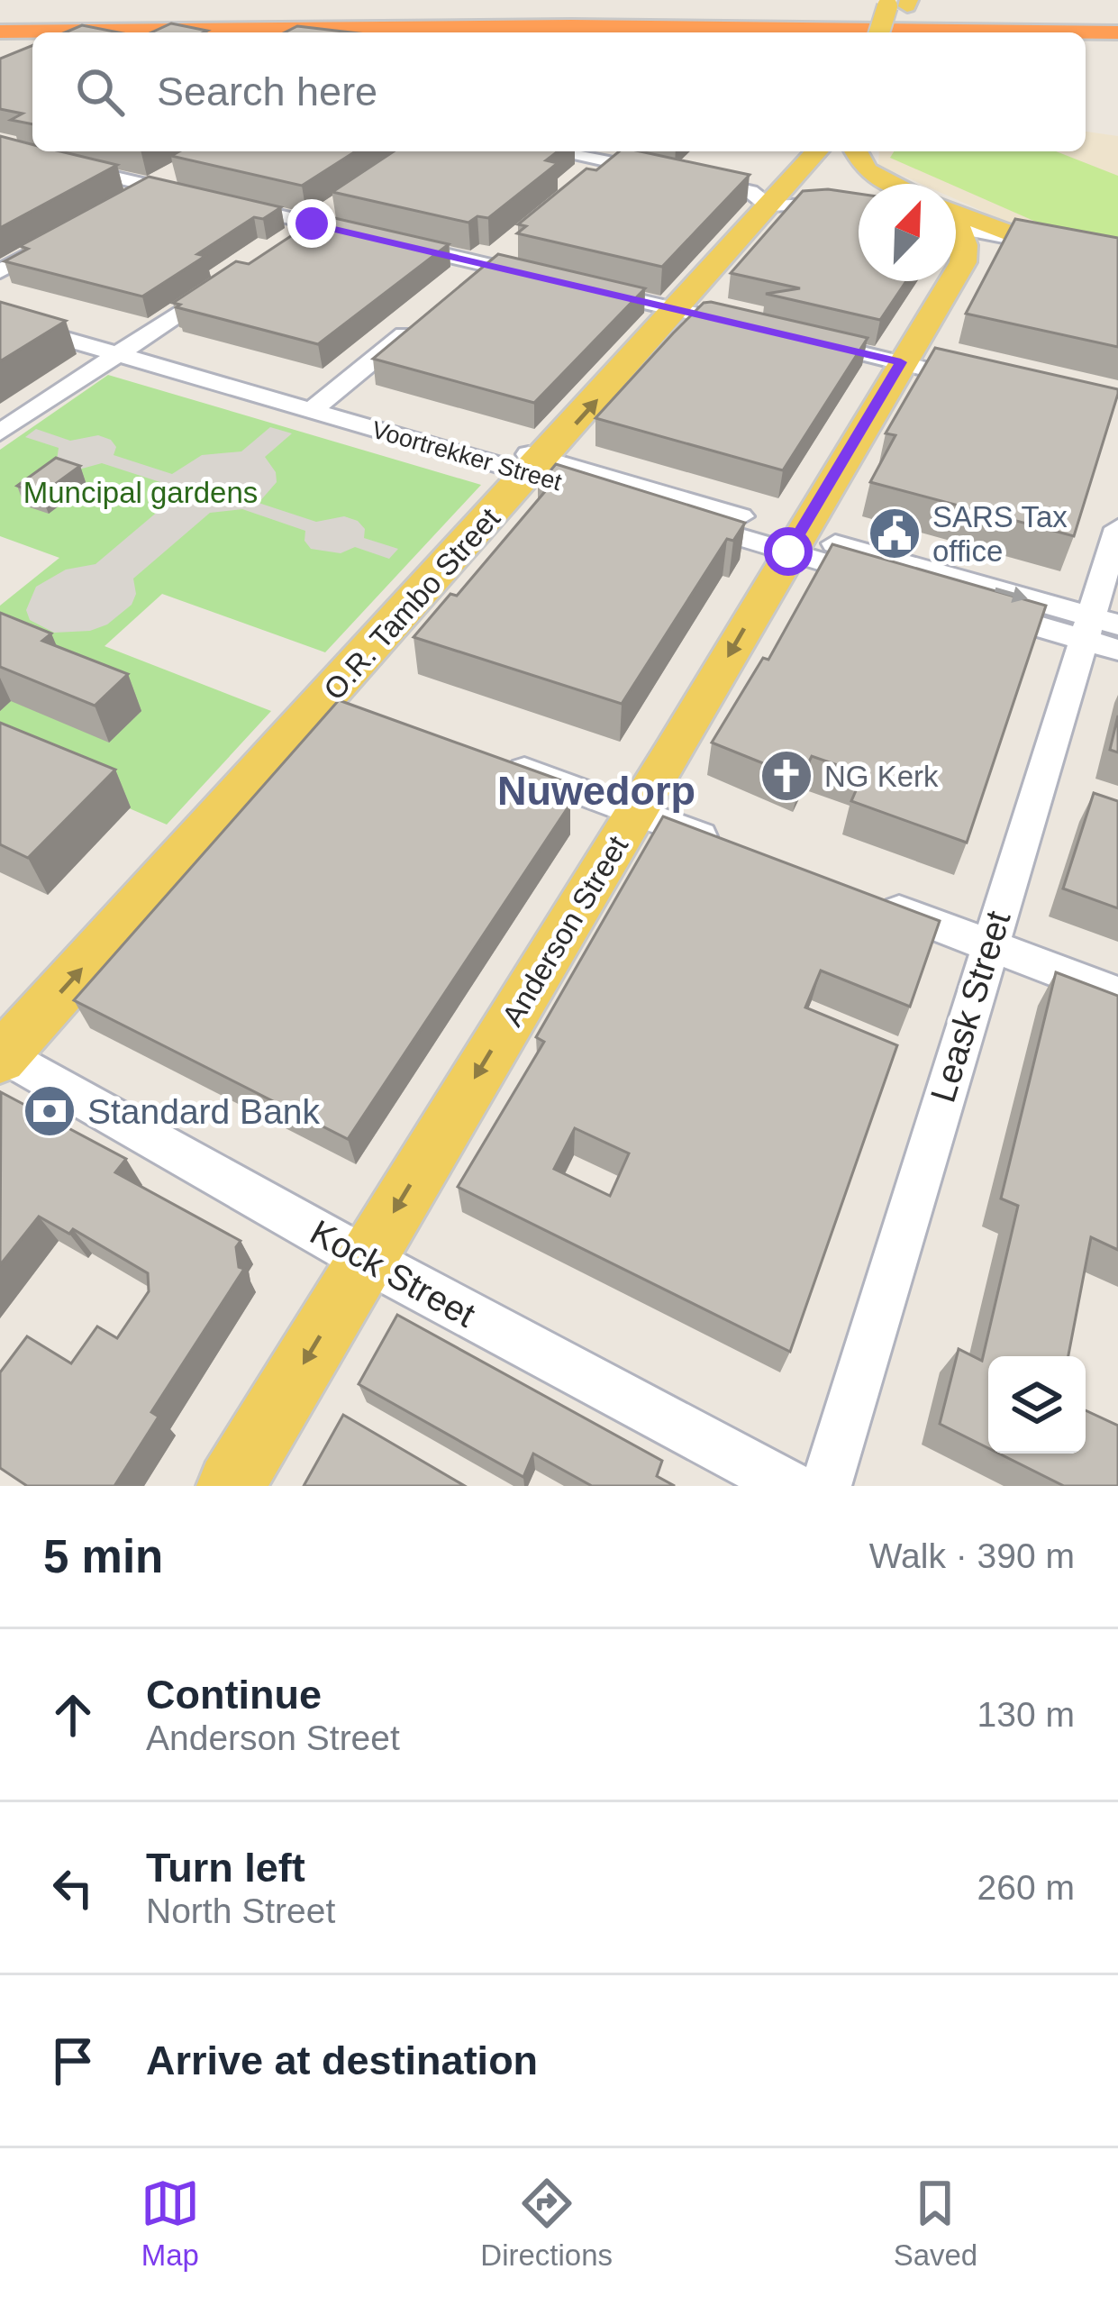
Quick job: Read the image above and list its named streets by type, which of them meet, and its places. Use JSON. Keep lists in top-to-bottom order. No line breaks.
{"streets":{"main road":["O.R. Tambo Street","Anderson Street"],"street":["Voortrekker Street","Leask Street","Kock Street"]},"crossings":[["Voortrekker Street","O.R. Tambo Street"],["Voortrekker Street","Anderson Street"],["Voortrekker Street","Leask Street"],["O.R. Tambo Street","Kock Street"],["Anderson Street","Kock Street"]],"one_way":["O.R. Tambo Street","Anderson Street"],"districts":["Nuwedorp"],"parks":["Muncipal gardens"],"places":{"public building":["SARS Tax office"],"church":["NG Kerk"],"bank":["Standard Bank"]},"north":"top right","page":{"search":"Search here","heading":["5 min","Walk · 390 m"],"list":[["Continue","Anderson Street","130 m"],["Turn left","North Street","260 m"],"Arrive at destination"],"nav":["Map","Directions","Saved"]}}
